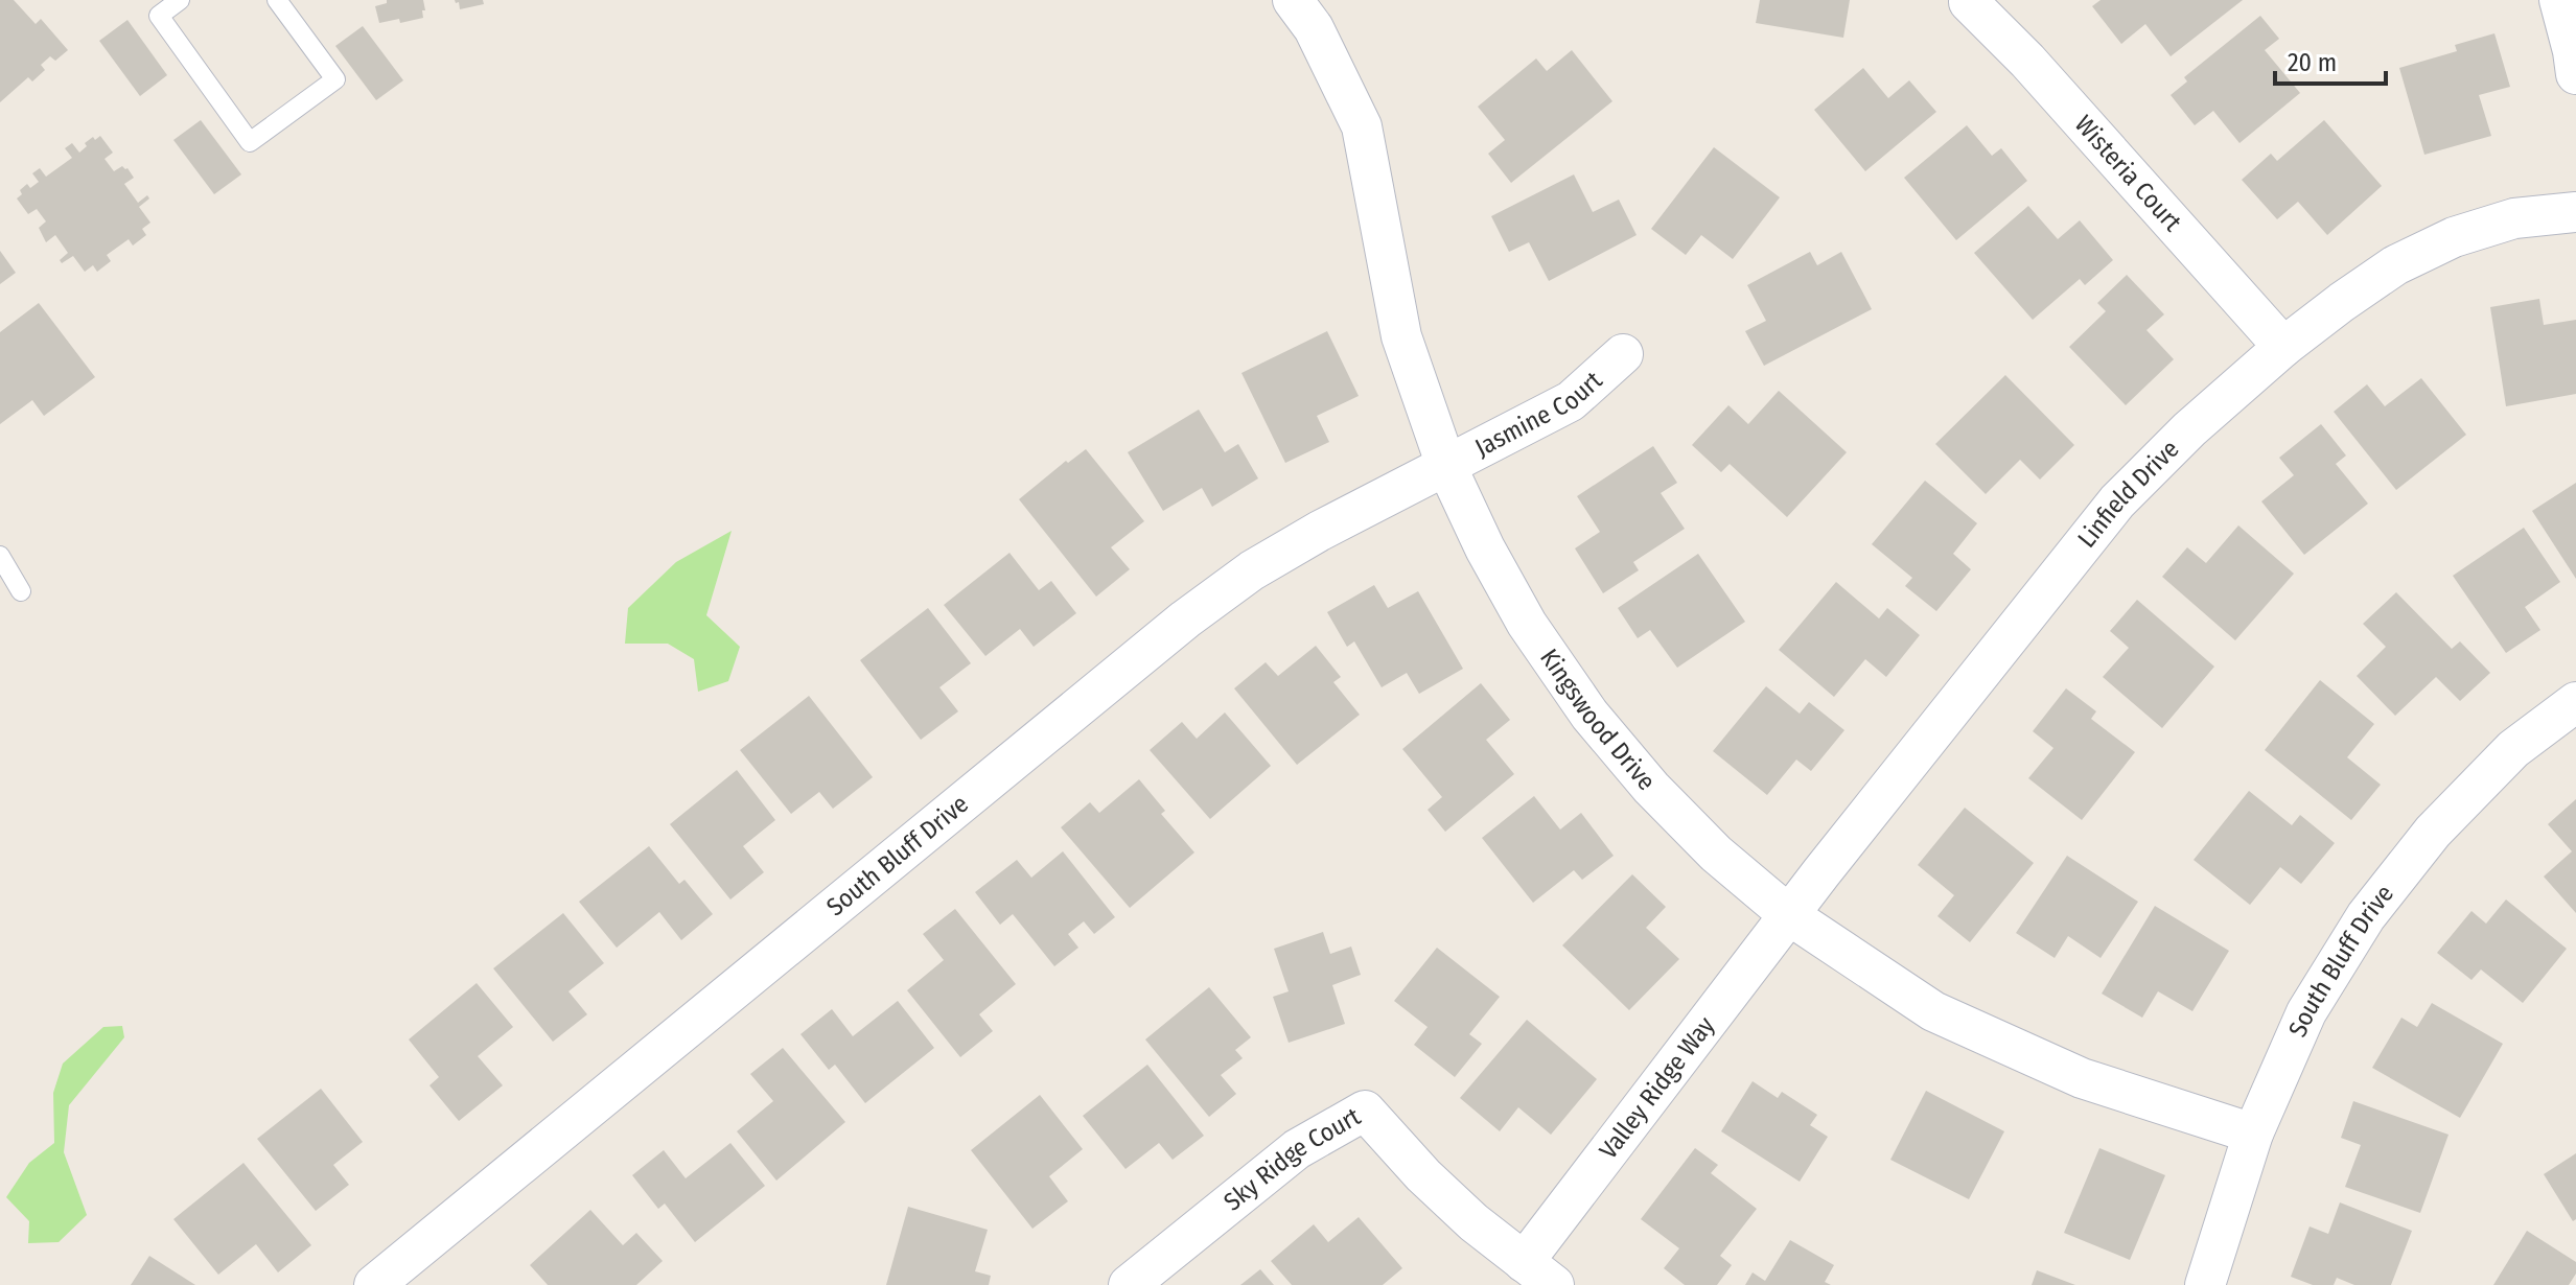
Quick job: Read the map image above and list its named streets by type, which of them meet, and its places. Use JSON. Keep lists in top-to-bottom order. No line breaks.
{"streets":{"street":["Wisteria Court","Jasmine Court","Linfield Drive","Kingswood Drive","South Bluff Drive","Valley Ridge Way","Sky Ridge Court"]},"crossings":[["Wisteria Court","Linfield Drive"],["Jasmine Court","Kingswood Drive"],["Jasmine Court","South Bluff Drive"],["Linfield Drive","Kingswood Drive"],["Linfield Drive","Valley Ridge Way"],["Kingswood Drive","South Bluff Drive"],["Kingswood Drive","Valley Ridge Way"],["Valley Ridge Way","Sky Ridge Court"]],"scale_bar":"20 m"}
